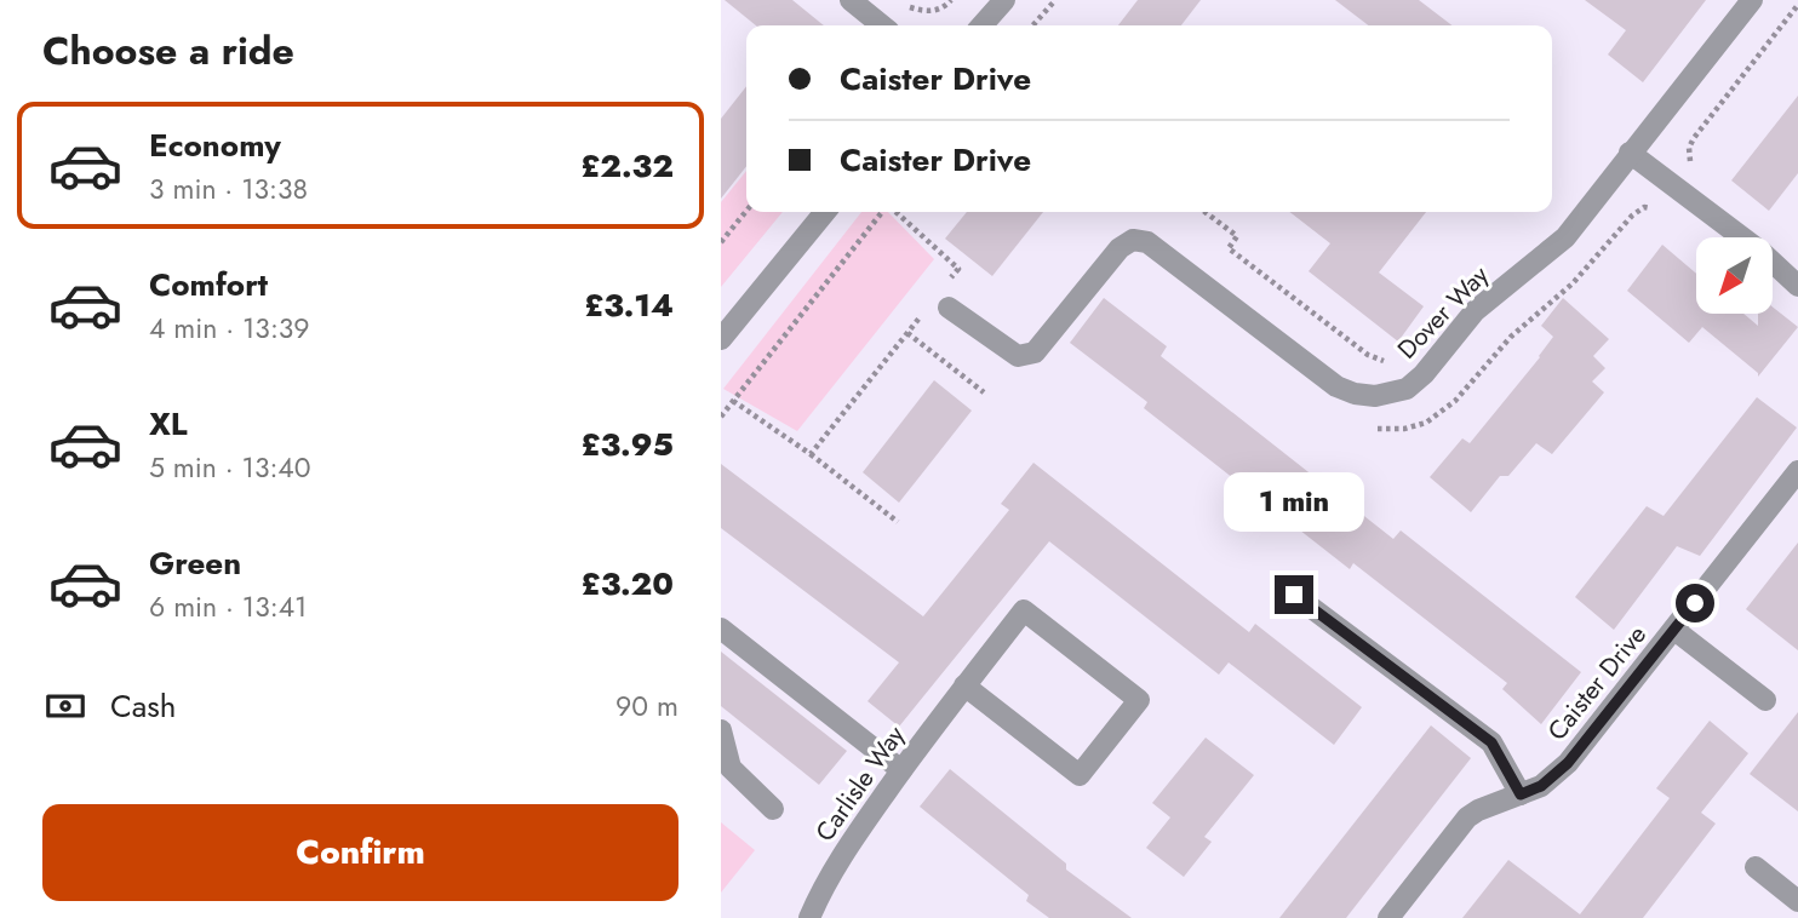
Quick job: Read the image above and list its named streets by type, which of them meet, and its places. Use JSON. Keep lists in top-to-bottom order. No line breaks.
{"streets":{"street":["Dover Way","Caister Drive","Carlisle Way"]},"north":"bottom left","page":{"heading":"Choose a ride","banner":["Caister Drive","Caister Drive"],"list":[{"name":"Economy","note":"3 min · 13:38","value":"£2.32"},{"name":"Comfort","note":"4 min · 13:39","value":"£3.14"},{"name":"XL","note":"5 min · 13:40","value":"£3.95"},{"name":"Green","note":"6 min · 13:41","value":"£3.20"}],"bubble":"1 min","pay":["Cash","90 m"],"buttons":"Confirm"}}
